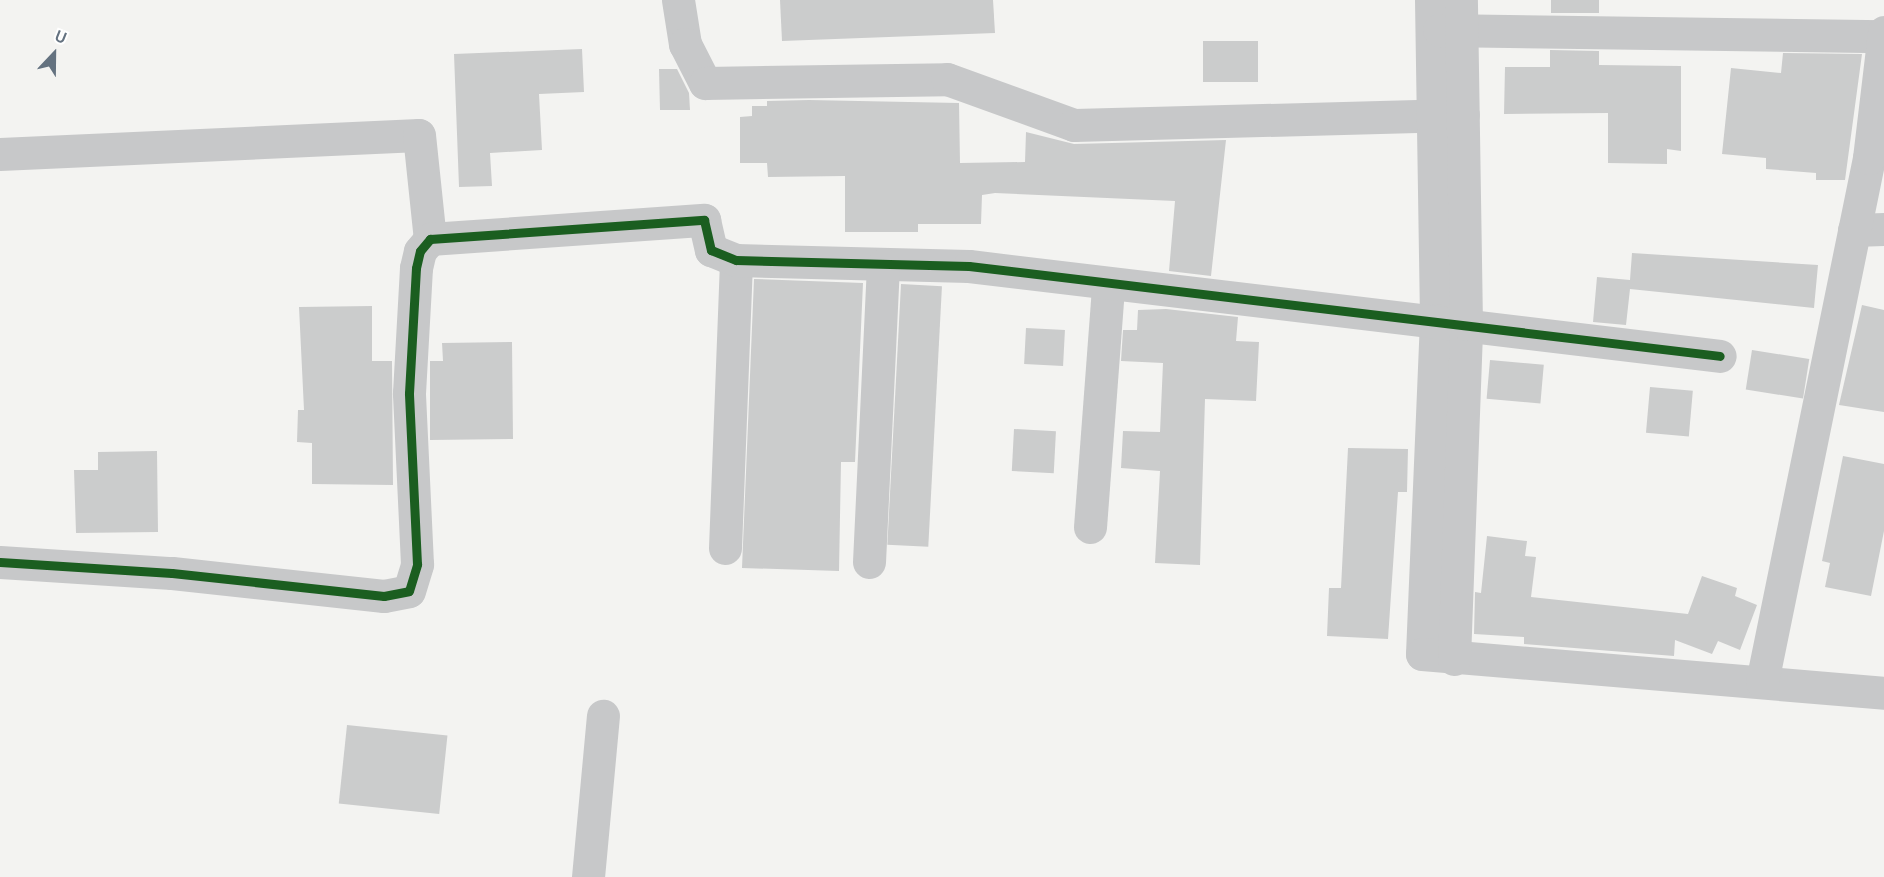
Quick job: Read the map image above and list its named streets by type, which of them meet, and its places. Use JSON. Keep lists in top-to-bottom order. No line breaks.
{"north":"top"}
